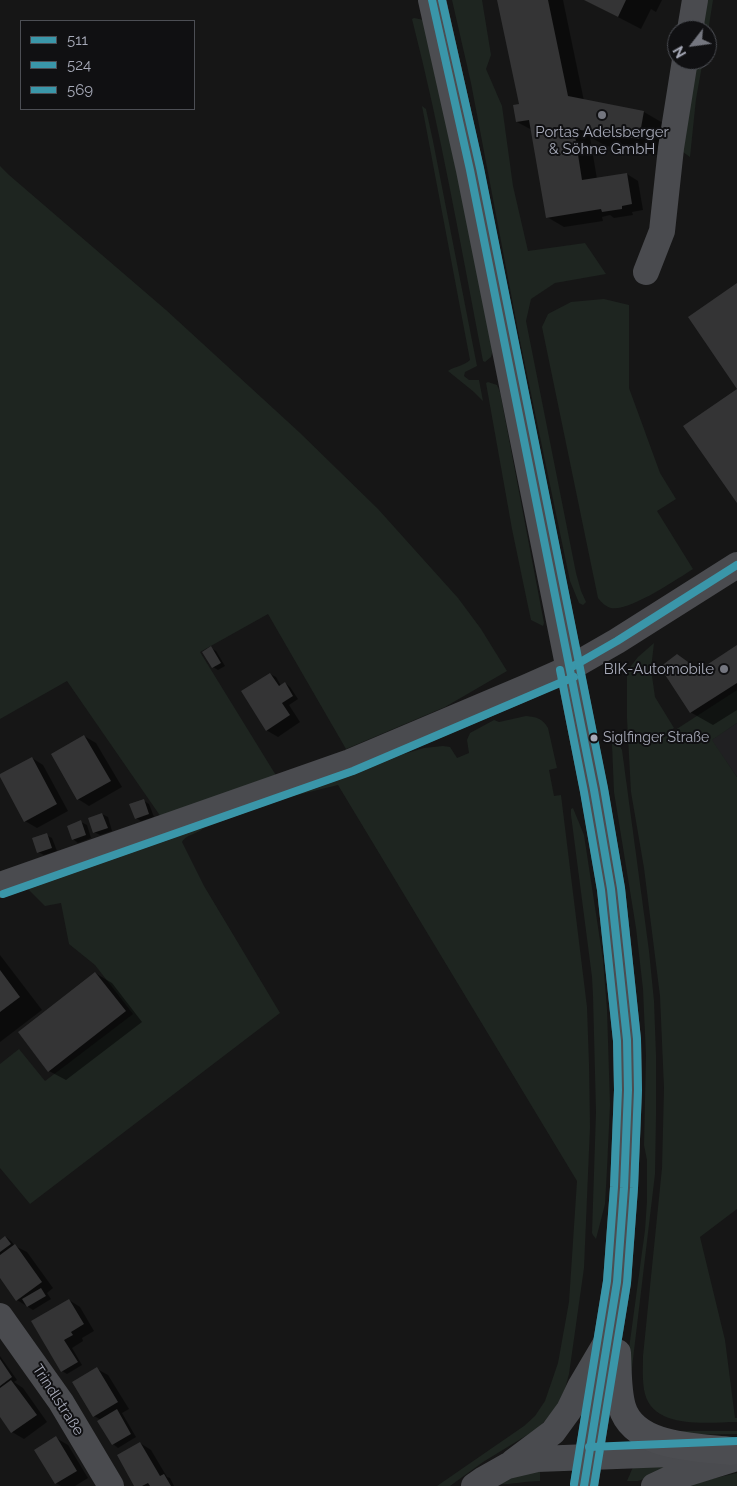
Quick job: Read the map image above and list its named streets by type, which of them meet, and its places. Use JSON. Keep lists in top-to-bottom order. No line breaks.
{"streets":{"street":["Trindlstraße"]},"places":["Portas Adelsberger & Söhne GmbH","BIK-Automobile","Siglfinger Straße"],"lines":["transit line 511","transit line 569","transit line 524"],"legend":["511","524","569"],"north":"bottom left"}
